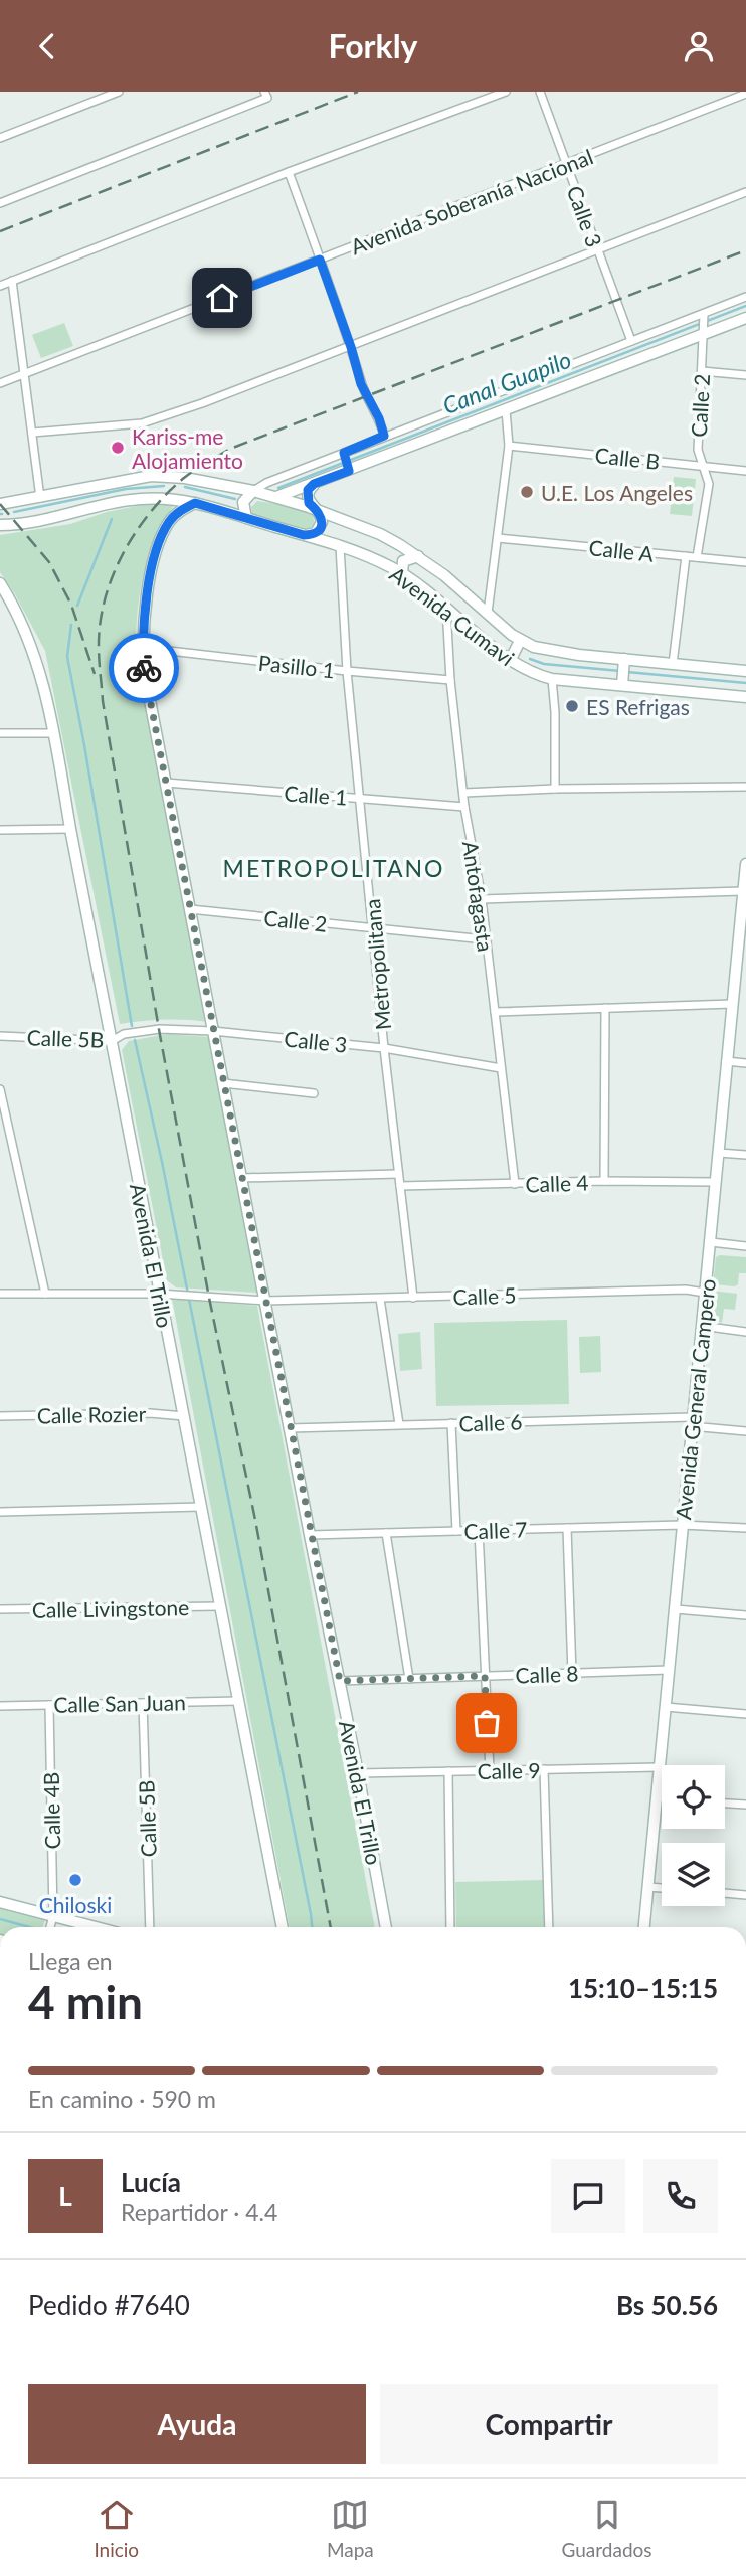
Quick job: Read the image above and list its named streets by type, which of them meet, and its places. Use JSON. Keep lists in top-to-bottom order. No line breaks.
{"streets":{"main road":["Avenida Cumavi","Avenida El Trillo","Avenida General Campero"],"street":["Avenida Soberanía Nacional","Calle 3","Calle 2","Calle B","Calle A","Pasillo 1","Calle 1","Antofagasta","Metropolitana","Calle 5B","Calle 4","Calle 5","Calle Rozier","Calle 6","Calle 7","Calle Livingstone","Calle 8","Calle San Juan","Calle 9","Calle 4B"]},"crossings":[["Avenida Soberanía Nacional","Calle 3"],["Calle 3","Antofagasta"],["Calle 3","Metropolitana"],["Calle 3","Calle 5B"],["Calle 3","Avenida El Trillo"],["Calle 2","Calle B"],["Calle 2","Calle A"],["Calle 2","Antofagasta"],["Calle 2","Metropolitana"],["Calle 2","Avenida El Trillo"],["Avenida Cumavi","Antofagasta"],["Avenida Cumavi","Metropolitana"],["Avenida Cumavi","Avenida El Trillo"],["Pasillo 1","Antofagasta"],["Pasillo 1","Metropolitana"],["Pasillo 1","Avenida El Trillo"],["Calle 1","Antofagasta"],["Calle 1","Metropolitana"],["Calle 1","Avenida El Trillo"],["Antofagasta","Calle 4"],["Metropolitana","Calle 4"],["Metropolitana","Calle 5"],["Calle 5B","Avenida El Trillo"],["Calle 5B","Calle San Juan"],["Calle 4","Avenida General Campero"],["Avenida El Trillo","Calle 5"],["Avenida El Trillo","Calle Rozier"],["Avenida El Trillo","Calle 6"],["Avenida El Trillo","Calle 7"],["Avenida El Trillo","Calle Livingstone"],["Avenida El Trillo","Calle 8"],["Avenida El Trillo","Calle San Juan"],["Avenida El Trillo","Calle 9"],["Calle 5","Avenida General Campero"],["Avenida General Campero","Calle 6"],["Avenida General Campero","Calle 7"],["Avenida General Campero","Calle 8"],["Avenida General Campero","Calle 9"],["Calle San Juan","Calle 4B"]],"districts":["METROPOLITANO"],"water":["Canal Guapilo"],"places":["Kariss-me Alojamiento","U.E. Los Angeles","ES Refrigas","Chiloski"],"page":{"header":"Forkly","heading":["4 min","Llega en","15:10–15:15"],"panel":["Lucía","Repartidor · 4.4","Pedido #7640","Bs 50.56"],"bar":"En camino · 590 m","round":"L","buttons":["Ayuda","Compartir"],"tabs":["Inicio","Mapa","Guardados"]}}
